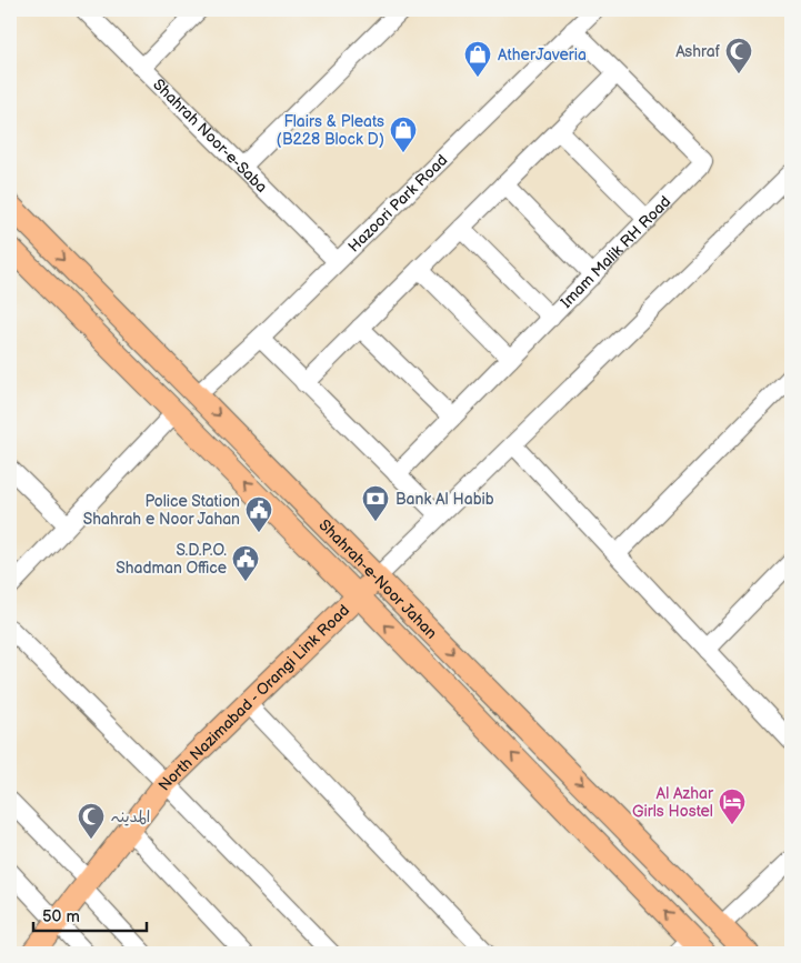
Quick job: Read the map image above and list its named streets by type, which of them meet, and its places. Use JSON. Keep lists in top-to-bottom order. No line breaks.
{"streets":{"main road":["Shahrah-e-Noor Jahan","North Nazimabad - Orangi Link Road"],"street":["Shahrah Noor-e-Saba","Hazoori Park Road","Imam Malik RH Road"]},"crossings":[["Shahrah Noor-e-Saba","Hazoori Park Road"],["Hazoori Park Road","Imam Malik RH Road"],["Hazoori Park Road","Shahrah-e-Noor Jahan"],["Shahrah-e-Noor Jahan","North Nazimabad - Orangi Link Road"]],"places":{"mosque":["Ashraf","المدینہ"],"shop":["AtherJaveria","Flairs & Pleats (B228 Block D)"],"bank":["Bank Al Habib"],"public building":["Police Station Shahrah e Noor Jahan","S.D.P.O. Shadman Office"],"hotel":["Al Azhar Girls Hostel"]},"scale_bar":"50 m"}
